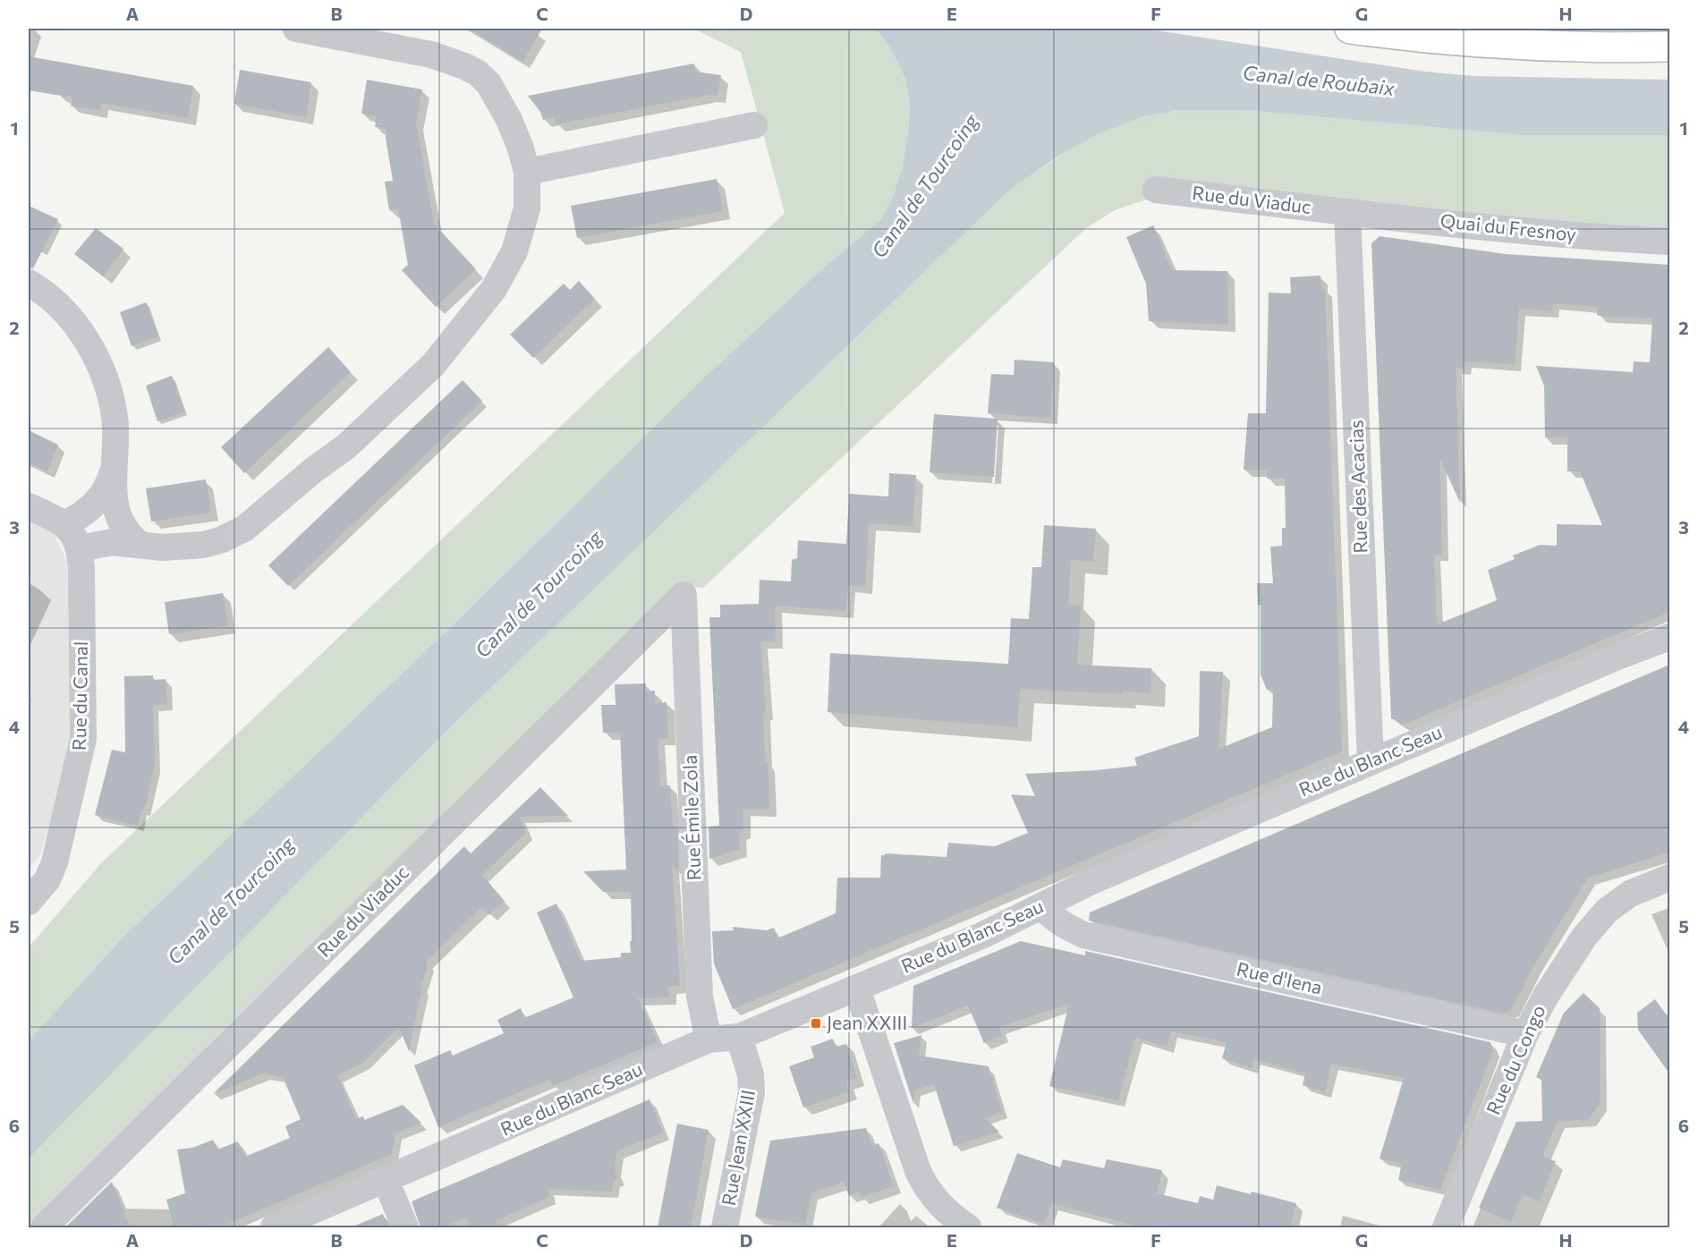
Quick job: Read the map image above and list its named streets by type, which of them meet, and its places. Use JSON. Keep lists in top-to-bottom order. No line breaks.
{"streets":{"street":["Rue du Viaduc","Quai du Fresnoy","Rue des Acacias","Rue du Canal","Rue du Blanc Seau","Rue Émile Zola","Rue d'Iena","Rue du Congo","Rue Jean XXIII"]},"crossings":[["Rue du Viaduc","Quai du Fresnoy"],["Rue du Viaduc","Rue des Acacias"],["Rue du Viaduc","Rue Émile Zola"],["Quai du Fresnoy","Rue des Acacias"],["Rue des Acacias","Rue du Blanc Seau"],["Rue du Blanc Seau","Rue Émile Zola"],["Rue du Blanc Seau","Rue d'Iena"],["Rue du Blanc Seau","Rue Jean XXIII"],["Rue d'Iena","Rue du Congo"]],"water":["Canal de Roubaix","Canal de Tourcoing"],"places":{"transit":["Jean XXIII"]},"grid":{"columns":["A","B","C","D","E","F","G","H"],"rows":["1","2","3","4","5","6"]}}
